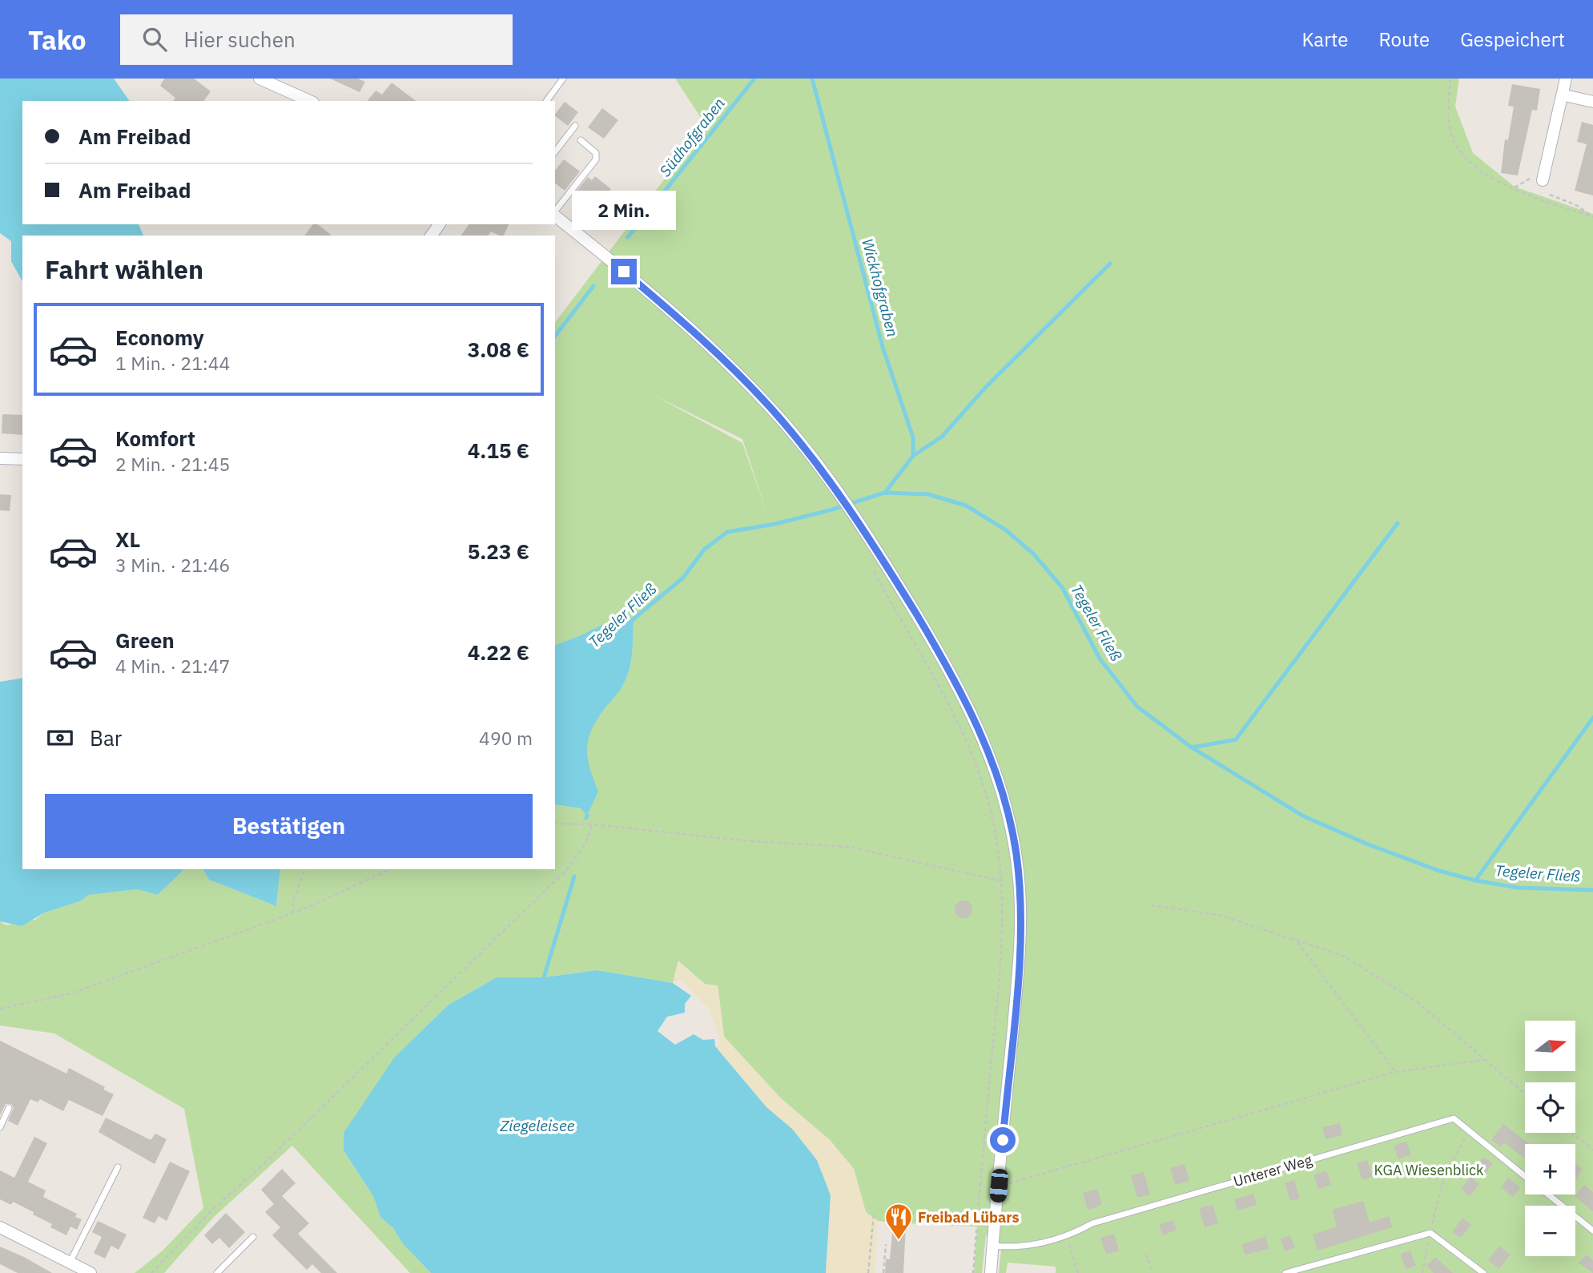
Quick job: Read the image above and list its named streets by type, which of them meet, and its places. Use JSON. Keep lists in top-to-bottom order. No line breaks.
{"streets":{"lane":["Unterer Weg"]},"water":["Südhofgraben","Wickhofgraben","Tegeler Fließ","Ziegeleisee"],"parks":["KGA Wiesenblick"],"places":{"restaurant":["Freibad Lübars"]},"north":"right","page":{"header":"Tako","search":"Hier suchen","nav":["Karte","Route","Gespeichert"],"banner":["Am Freibad","Am Freibad"],"bubble":"2 Min.","heading":"Fahrt wählen","list":[{"name":"Economy","note":"1 Min. · 21:44","value":"3.08 €"},{"name":"Komfort","note":"2 Min. · 21:45","value":"4.15 €"},{"name":"XL","note":"3 Min. · 21:46","value":"5.23 €"},{"name":"Green","note":"4 Min. · 21:47","value":"4.22 €"}],"pay":["Bar","490 m"],"buttons":"Bestätigen","map_buttons":["+","−"]}}
